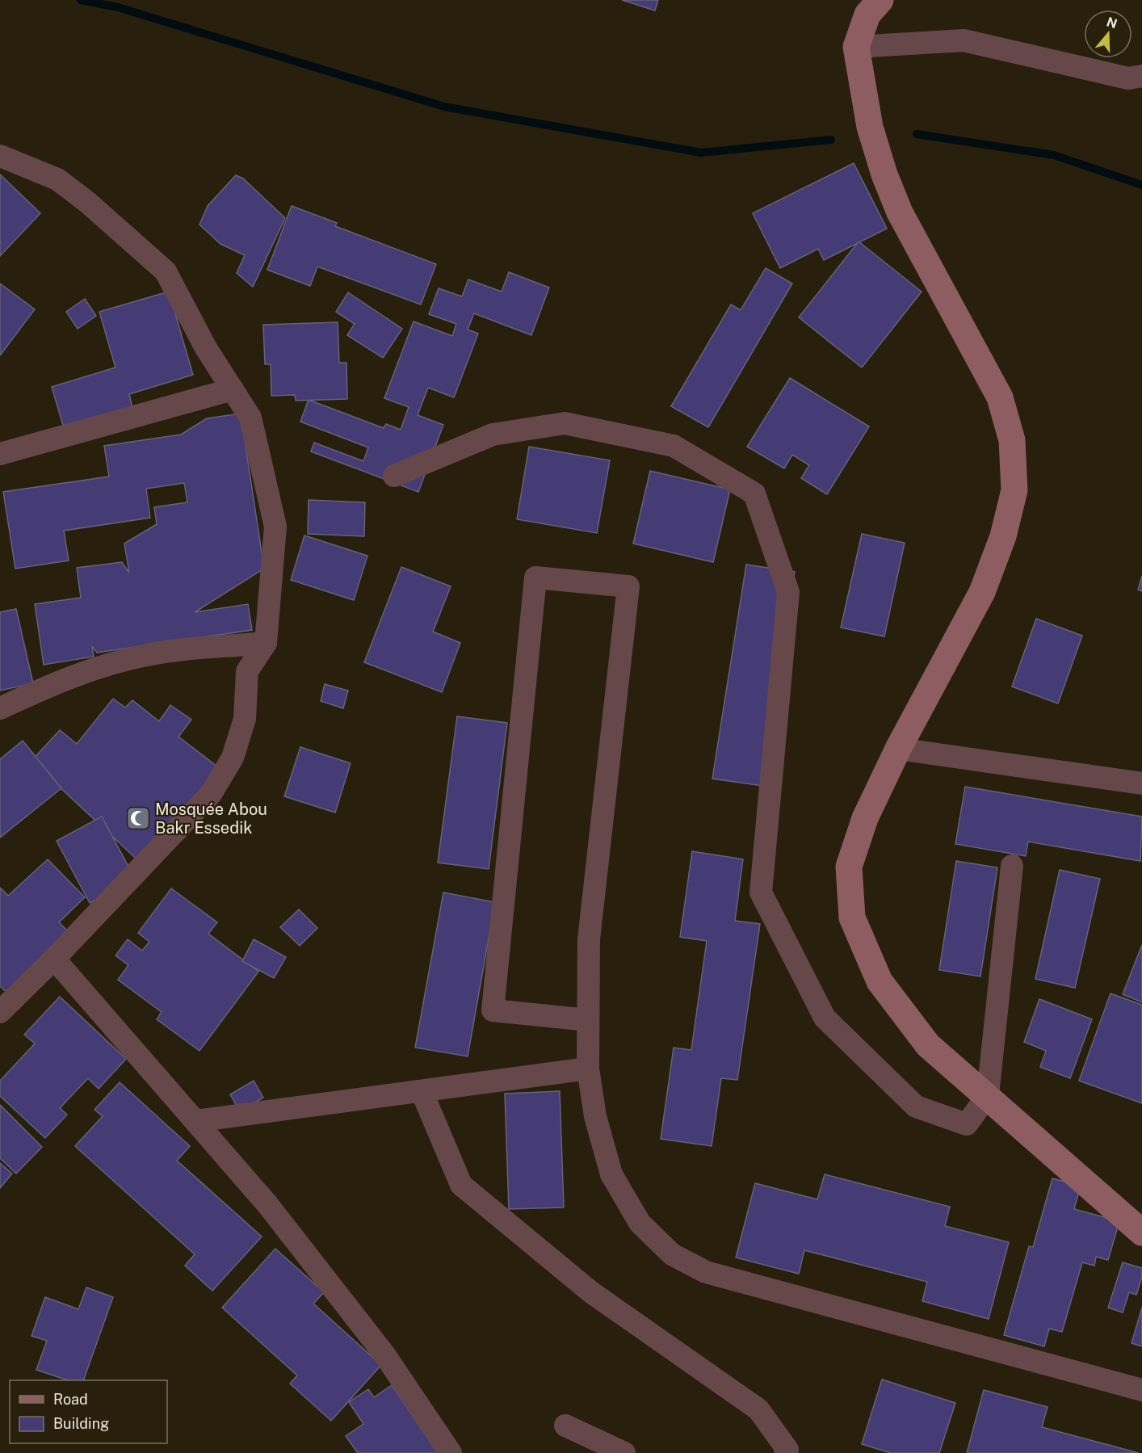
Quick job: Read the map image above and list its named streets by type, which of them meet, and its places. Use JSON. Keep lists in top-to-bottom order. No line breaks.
{"places":{"mosque":["Mosquée Abou Bakr Essedik"]},"legend":["Road","Building"],"north":"top"}
